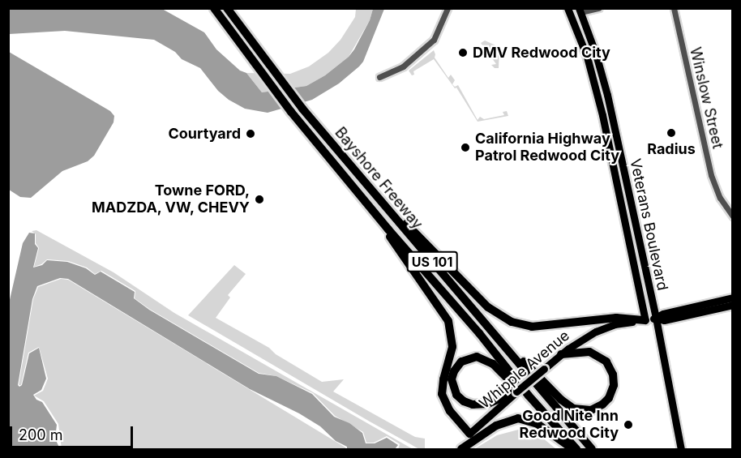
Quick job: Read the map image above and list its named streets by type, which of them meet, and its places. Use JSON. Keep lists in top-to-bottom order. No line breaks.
{"streets":{"highway":["Bayshore Freeway","US 101"],"main road":["Veterans Boulevard","Whipple Avenue"],"street":["Winslow Street"]},"crossings":[["Veterans Boulevard","Whipple Avenue"]],"places":["DMV Redwood City","Radius","Courtyard","California Highway Patrol Redwood City","Towne FORD, MADZDA, VW, CHEVY","Good Nite Inn Redwood City"],"scale_bar":"200 m"}
